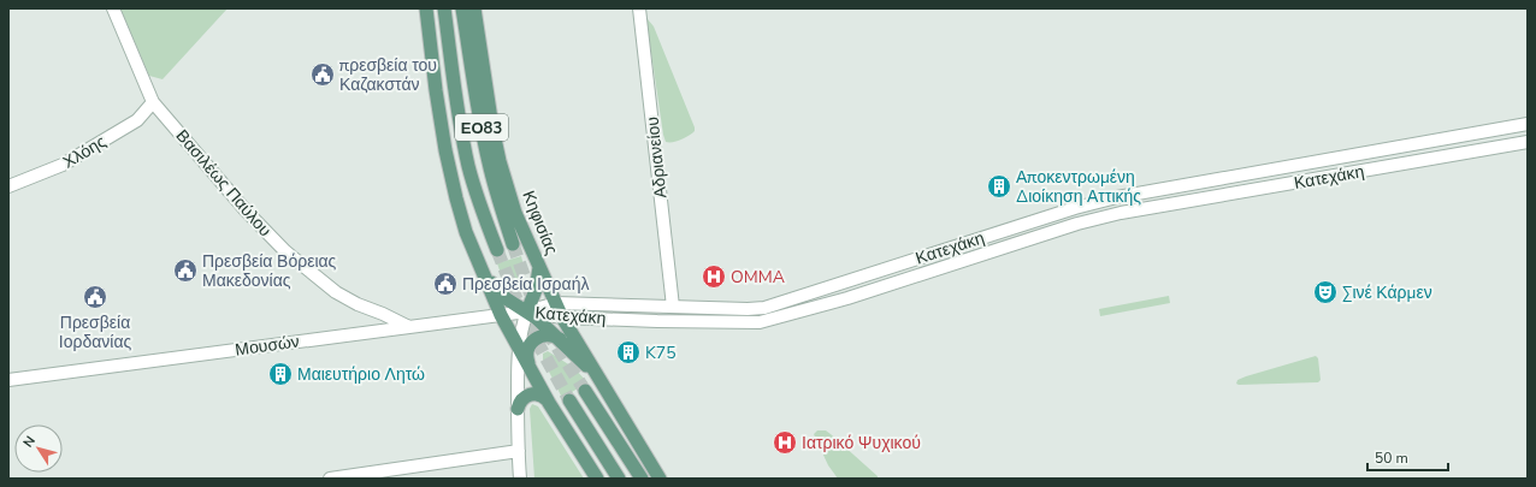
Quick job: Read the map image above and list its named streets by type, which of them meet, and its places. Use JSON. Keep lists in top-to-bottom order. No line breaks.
{"streets":{"main road":["ΕΟ83","Χλόης","Αδριανείου","Κατεχάκη","Βασιλέως Παύλου","Κηφισίας","Μουσών"]},"crossings":[["ΕΟ83","Μουσών"],["Χλόης","Βασιλέως Παύλου"],["Αδριανείου","Κατεχάκη"],["Κατεχάκη","Κηφισίας"],["Κατεχάκη","Μουσών"],["Βασιλέως Παύλου","Μουσών"]],"places":{"public building":["πρεσβεία του Καζακστάν","Πρεσβεία Βόρειας Μακεδονίας","Πρεσβεία Ισραήλ","Πρεσβεία Ιορδανίας"],"building":["Αποκεντρωμένη Διοίκηση Αττικής","K75","Μαιευτήριο Λητώ"],"hospital":["OMMA","Ιατρικό Ψυχικού"],"theatre":["Σινέ Κάρμεν"]},"scale_bar":"50 m","north":"top left"}
